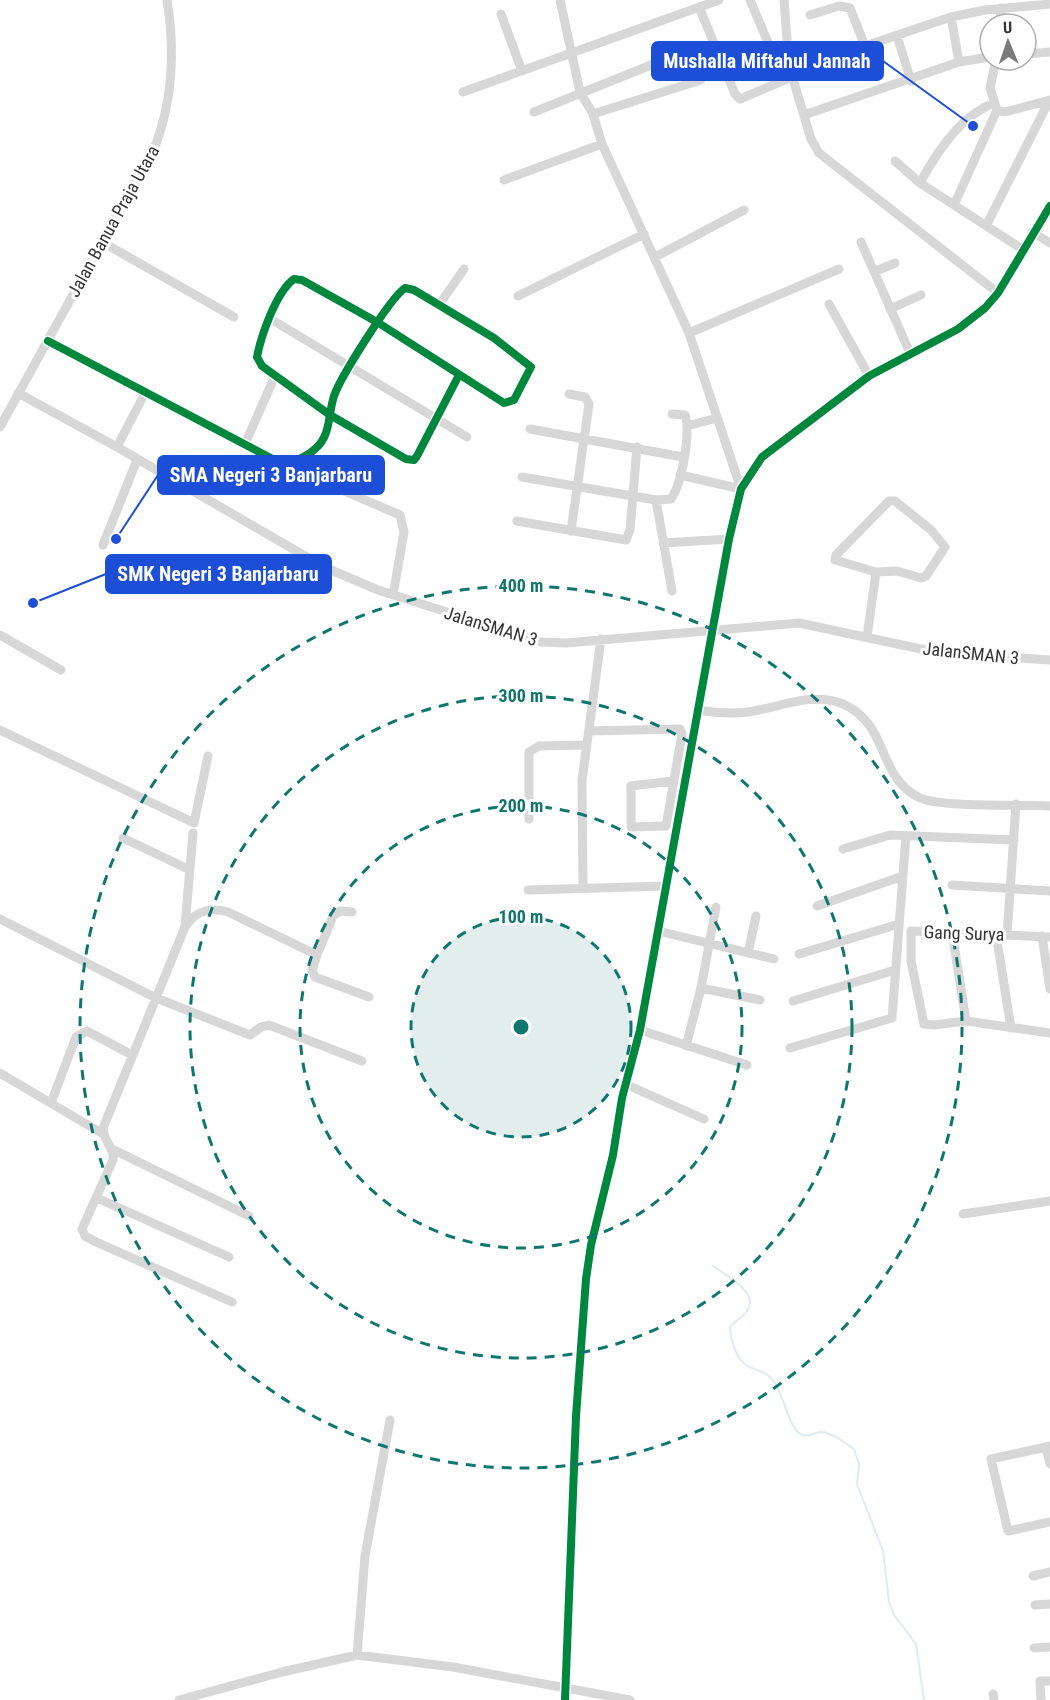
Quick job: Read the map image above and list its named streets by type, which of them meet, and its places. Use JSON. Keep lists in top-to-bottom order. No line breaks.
{"streets":{"street":["Jalan Banua Praja Utara","JalanSMAN 3","Gang Surya"]},"crossings":[["Jalan Banua Praja Utara","JalanSMAN 3"]],"places":["Mushalla Miftahul Jannah","SMA Negeri 3 Banjarbaru","SMK Negeri 3 Banjarbaru"],"north":"top","rings":["400 m","300 m","200 m","100 m"]}
